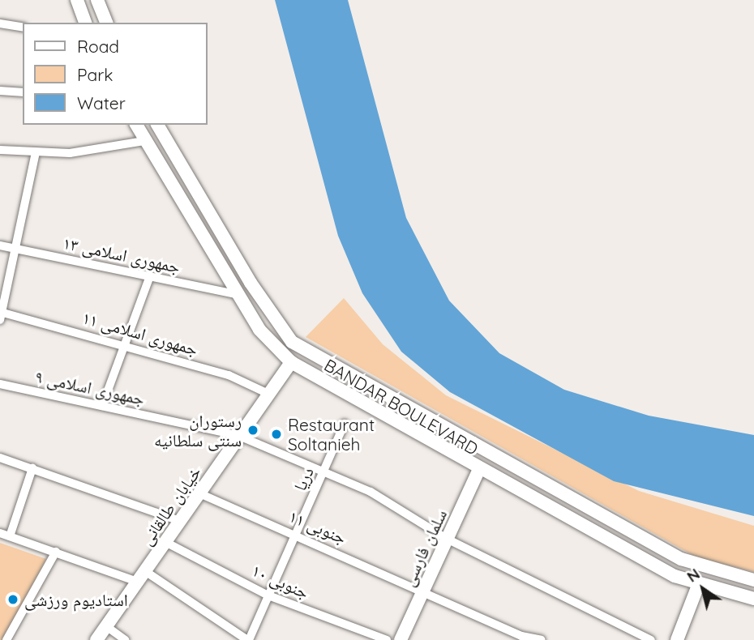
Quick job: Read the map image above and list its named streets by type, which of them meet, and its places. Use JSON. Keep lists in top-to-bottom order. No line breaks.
{"streets":{"main road":["BANDAR BOULEVARD","خیابان طالقانی","سلمان فارسی"],"street":["جمهوری اسلامی ۱۳","جمهوری اسلامی ۱۱","جمهوری اسلامی ۹","دریا","۱۱ جنوبی","۱۰ جنوبی"]},"crossings":[["جمهوری اسلامی ۱۳","BANDAR BOULEVARD"],["جمهوری اسلامی ۱۱","خیابان طالقانی"],["جمهوری اسلامی ۹","دریا"],["جمهوری اسلامی ۹","خیابان طالقانی"],["جمهوری اسلامی ۹","سلمان فارسی"],["BANDAR BOULEVARD","خیابان طالقانی"],["BANDAR BOULEVARD","سلمان فارسی"],["دریا","۱۱ جنوبی"],["دریا","۱۰ جنوبی"],["خیابان طالقانی","۱۱ جنوبی"],["خیابان طالقانی","۱۰ جنوبی"],["۱۱ جنوبی","سلمان فارسی"]],"places":["رستوران سنتی سلطانیه","Restaurant Soltanieh","استادیوم ورزشی"],"legend":["Road","Park","Water"],"north":"top left"}
